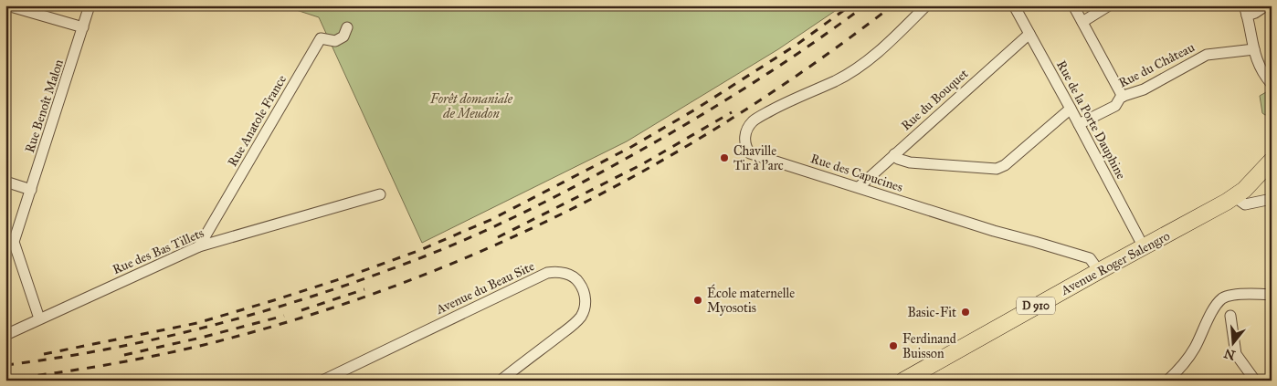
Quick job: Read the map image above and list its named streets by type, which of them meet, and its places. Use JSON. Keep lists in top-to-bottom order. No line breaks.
{"streets":{"main road":["Avenue Roger Salengro","D 910"],"street":["Rue du Château","Rue du Bouquet","Rue Benoît Malon","Rue de la Porte Dauphine","Rue Anatole France","Rue des Capucines","Rue des Bas Tillets","Avenue du Beau Site"]},"crossings":[["Rue du Château","Rue de la Porte Dauphine"],["Rue du Bouquet","Rue de la Porte Dauphine"],["Rue du Bouquet","Rue des Capucines"],["Rue Benoît Malon","Rue des Bas Tillets"],["Rue de la Porte Dauphine","Avenue Roger Salengro"],["Rue Anatole France","Rue des Bas Tillets"],["Rue des Capucines","Avenue Roger Salengro"]],"parks":["Forêt domaniale de Meudon"],"places":["Chaville Tir à l'arc","École maternelle Myosotis","Basic-Fit","Ferdinand Buisson"],"north":"bottom"}
